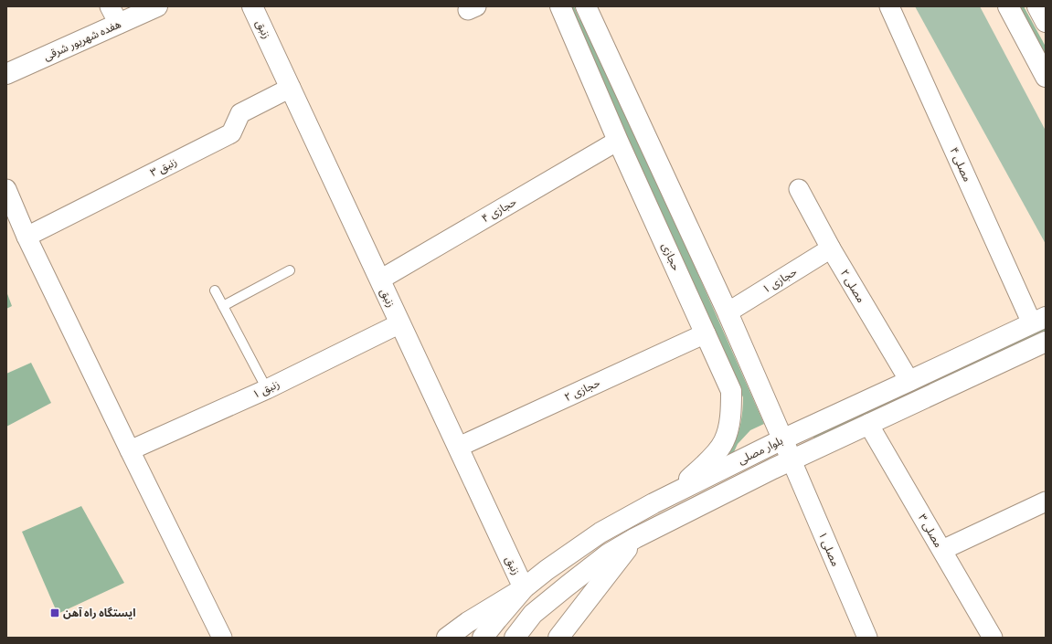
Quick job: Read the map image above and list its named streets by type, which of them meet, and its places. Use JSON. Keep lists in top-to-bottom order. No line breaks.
{"streets":{"main road":["زنبق","هفده شهریور شرقی","حجازی","بلوار مصلی"],"street":["مصلی ۴","زنبق ۳","حجازی ۴","حجازی ۱","مصلی ۲","زنبق ۱","حجازی ۲","مصلی ۳","مصلی ۱"]},"crossings":[["زنبق","زنبق ۳"],["زنبق","حجازی ۴"],["زنبق","زنبق ۱"],["زنبق","حجازی ۲"],["زنبق","بلوار مصلی"],["مصلی ۴","بلوار مصلی"],["حجازی ۴","حجازی"],["حجازی","حجازی ۲"],["حجازی","بلوار مصلی"],["حجازی ۱","مصلی ۲"],["مصلی ۲","بلوار مصلی"],["بلوار مصلی","مصلی ۳"],["بلوار مصلی","مصلی ۱"]],"places":{"transit":["ایستگاه راه آهن"]}}
